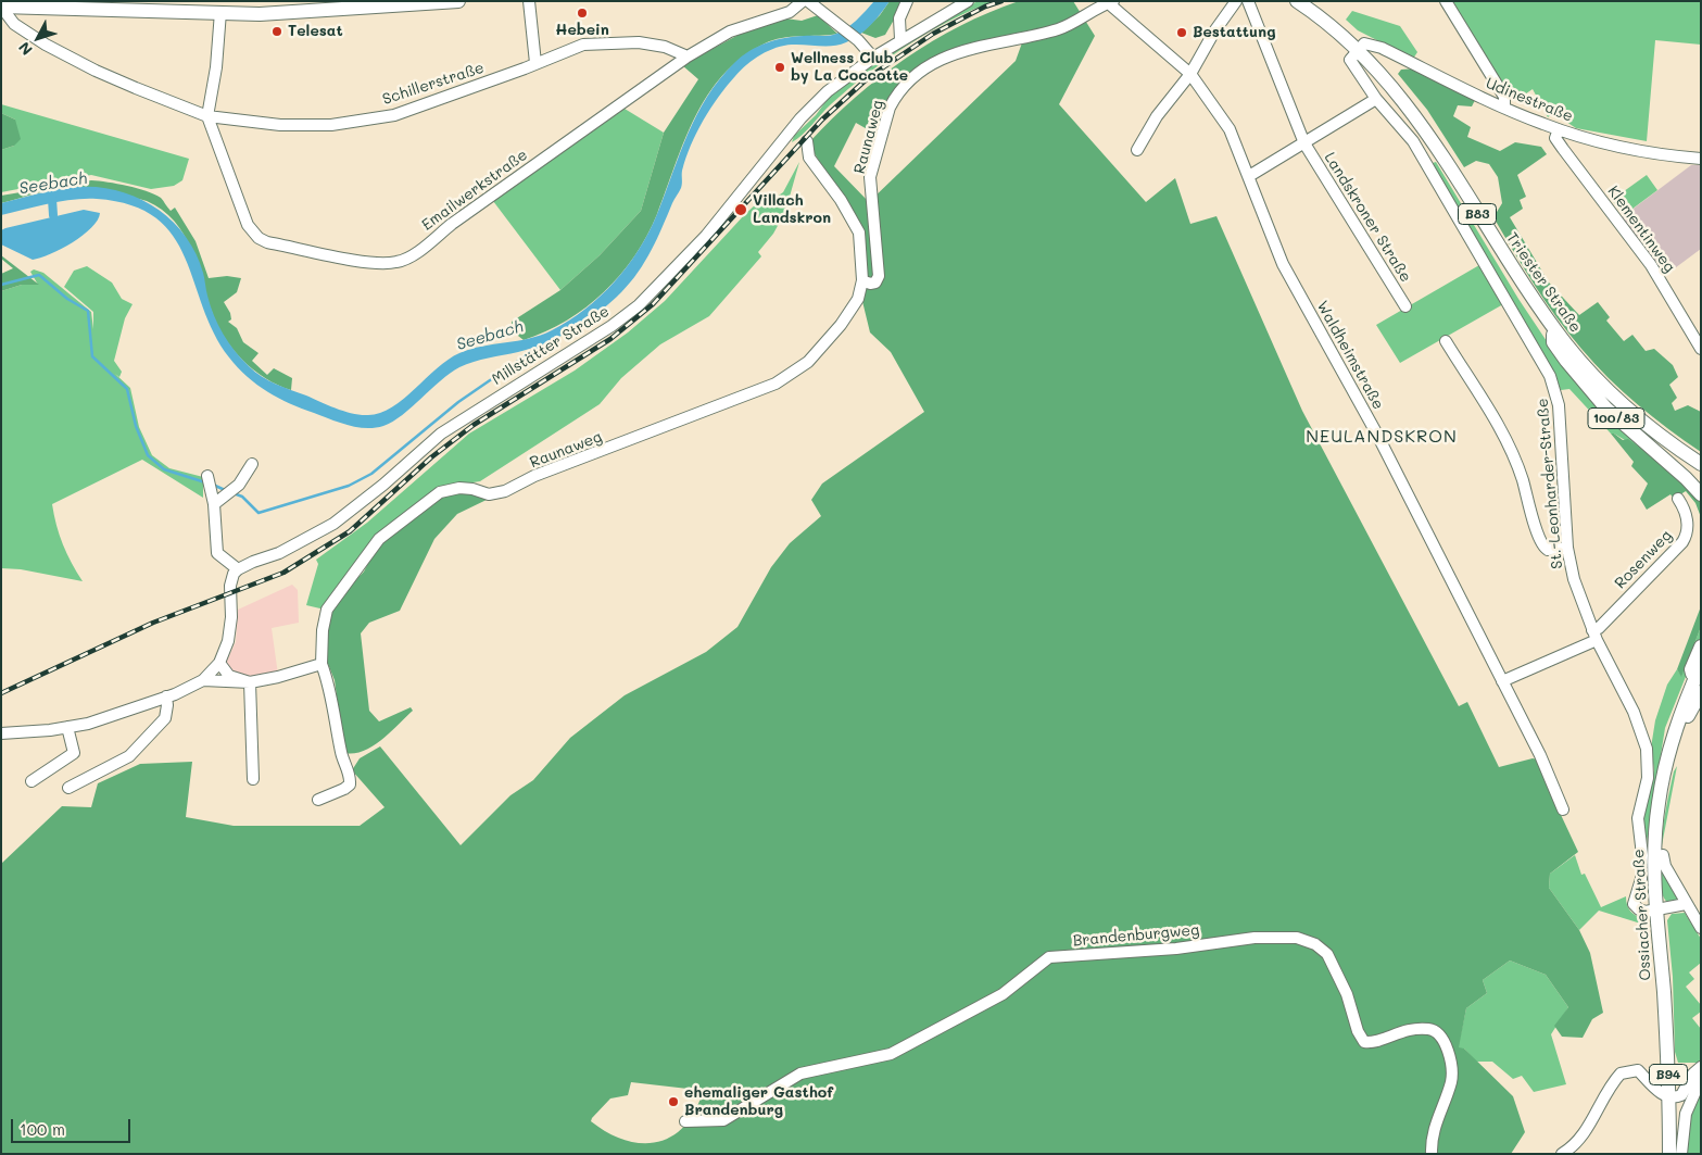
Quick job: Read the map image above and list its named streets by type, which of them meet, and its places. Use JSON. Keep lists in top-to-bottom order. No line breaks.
{"streets":{"main road":["B83","Triester Straße","100/83","Ossiacher Straße","B94"],"street":["Schillerstraße","Udinestraße","Raunaweg","Emailwerkstraße","Landskroner Straße","Klementinweg","Millstätter Straße","Waldheimstraße","St.-Leonharder-Straße","Rosenweg","Brandenburgweg"]},"crossings":[["Schillerstraße","Emailwerkstraße"],["Udinestraße","Klementinweg"],["Udinestraße","Triester Straße"],["Udinestraße","St.-Leonharder-Straße"],["Raunaweg","Waldheimstraße"],["Landskroner Straße","Waldheimstraße"],["Triester Straße","100/83"],["Triester Straße","St.-Leonharder-Straße"],["St.-Leonharder-Straße","Rosenweg"],["St.-Leonharder-Straße","Ossiacher Straße"],["Ossiacher Straße","B94"]],"districts":["NEULANDSKRON"],"water":["Seebach"],"places":["Hebein","Telesat","Bestattung","Wellness Club by La Coccotte","Villach Landskron","ehemaliger Gasthof Brandenburg"],"scale_bar":"100 m","north":"bottom left"}
